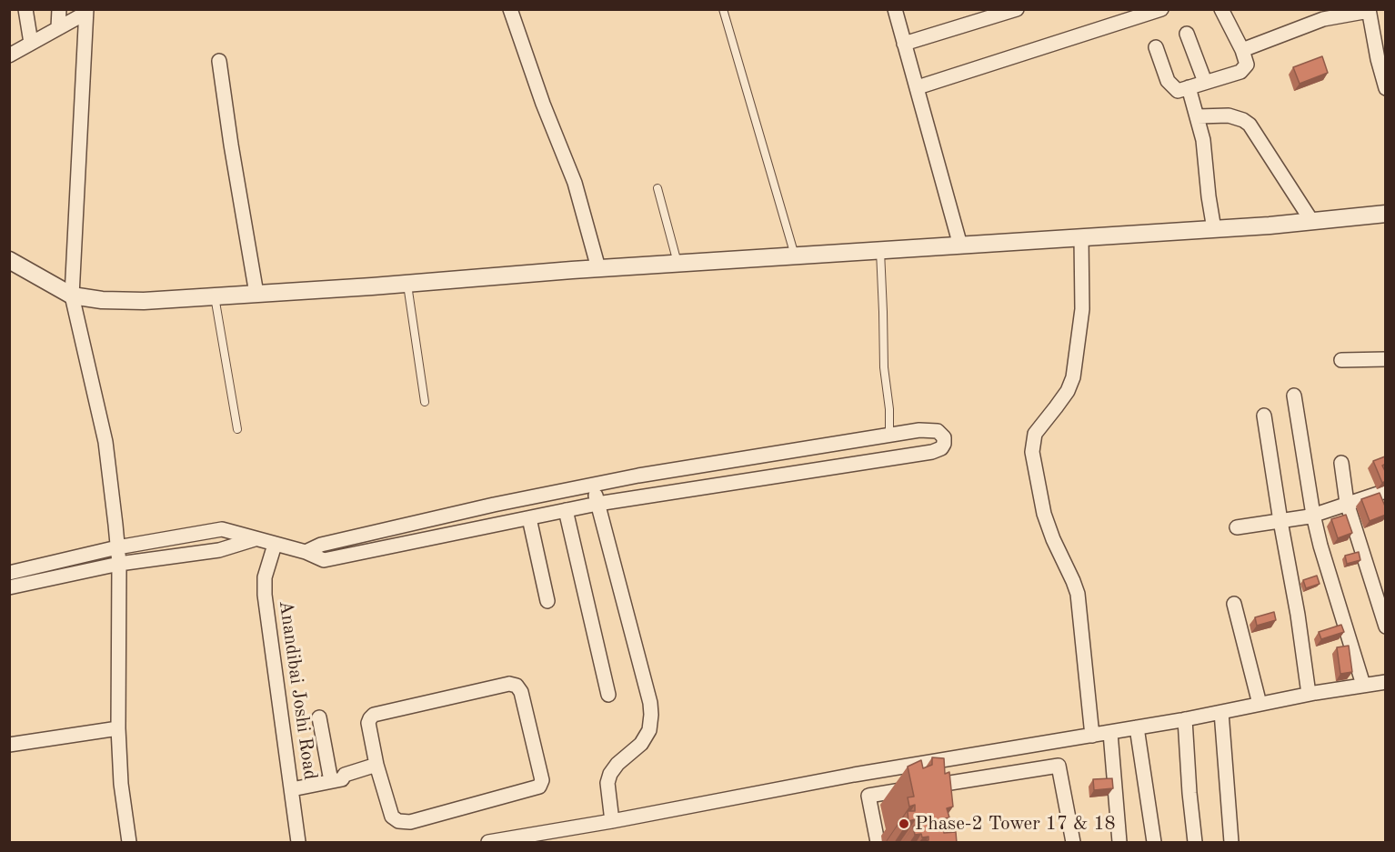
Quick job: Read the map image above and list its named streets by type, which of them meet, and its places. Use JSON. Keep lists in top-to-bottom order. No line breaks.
{"streets":{"street":["Anandibai Joshi Road"]},"places":["Phase-2 Tower 17 & 18"]}
